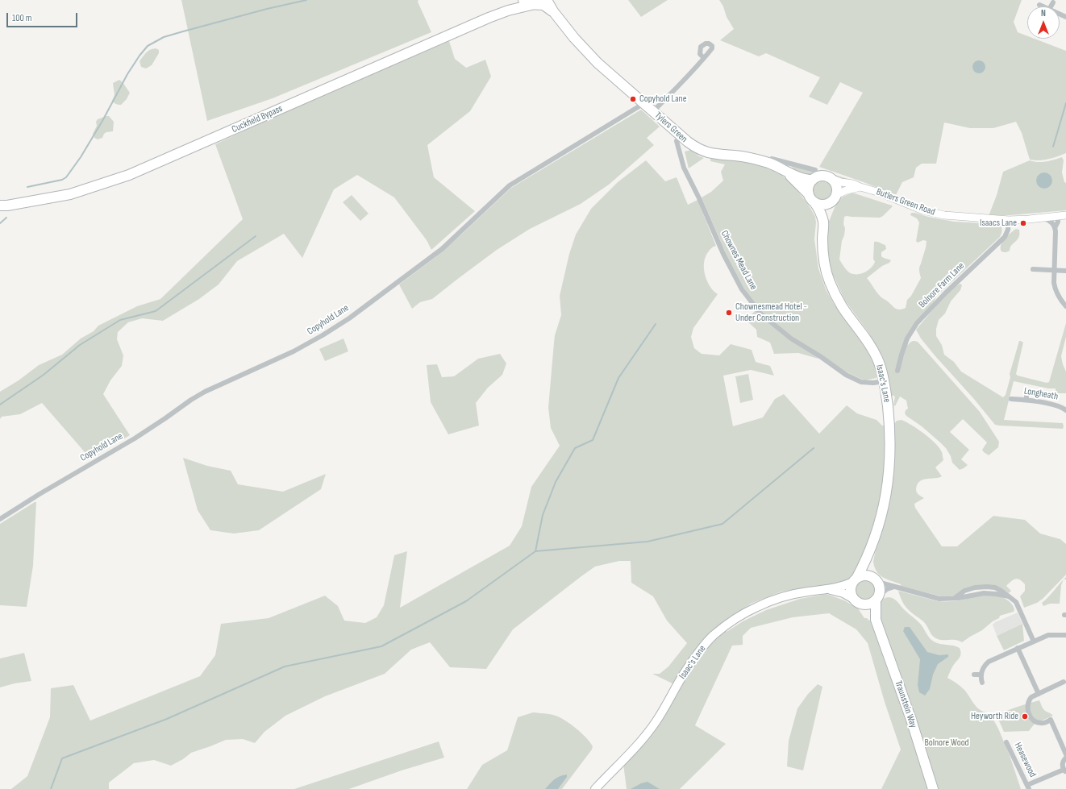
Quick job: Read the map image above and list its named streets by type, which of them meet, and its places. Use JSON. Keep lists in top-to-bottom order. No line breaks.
{"streets":{"highway":["Cuckfield Bypass","Tylers Green","Isaac's Lane","Traunstein Way"],"main road":["Butlers Green Road"],"street":["Chownes Mead Lane","Bolnore Farm Lane","Copyhold Lane","Longheath","Heasewood"]},"crossings":[["Cuckfield Bypass","Tylers Green"],["Tylers Green","Butlers Green Road"],["Tylers Green","Copyhold Lane"],["Tylers Green","Isaac's Lane"],["Butlers Green Road","Bolnore Farm Lane"],["Butlers Green Road","Isaac's Lane"],["Chownes Mead Lane","Isaac's Lane"],["Isaac's Lane","Traunstein Way"]],"parks":["Bolnore Wood"],"places":["Copyhold Lane","Isaacs Lane","Chownesmead Hotel - Under Construction","Heyworth Ride"],"scale_bar":"100 m","north":"top"}
